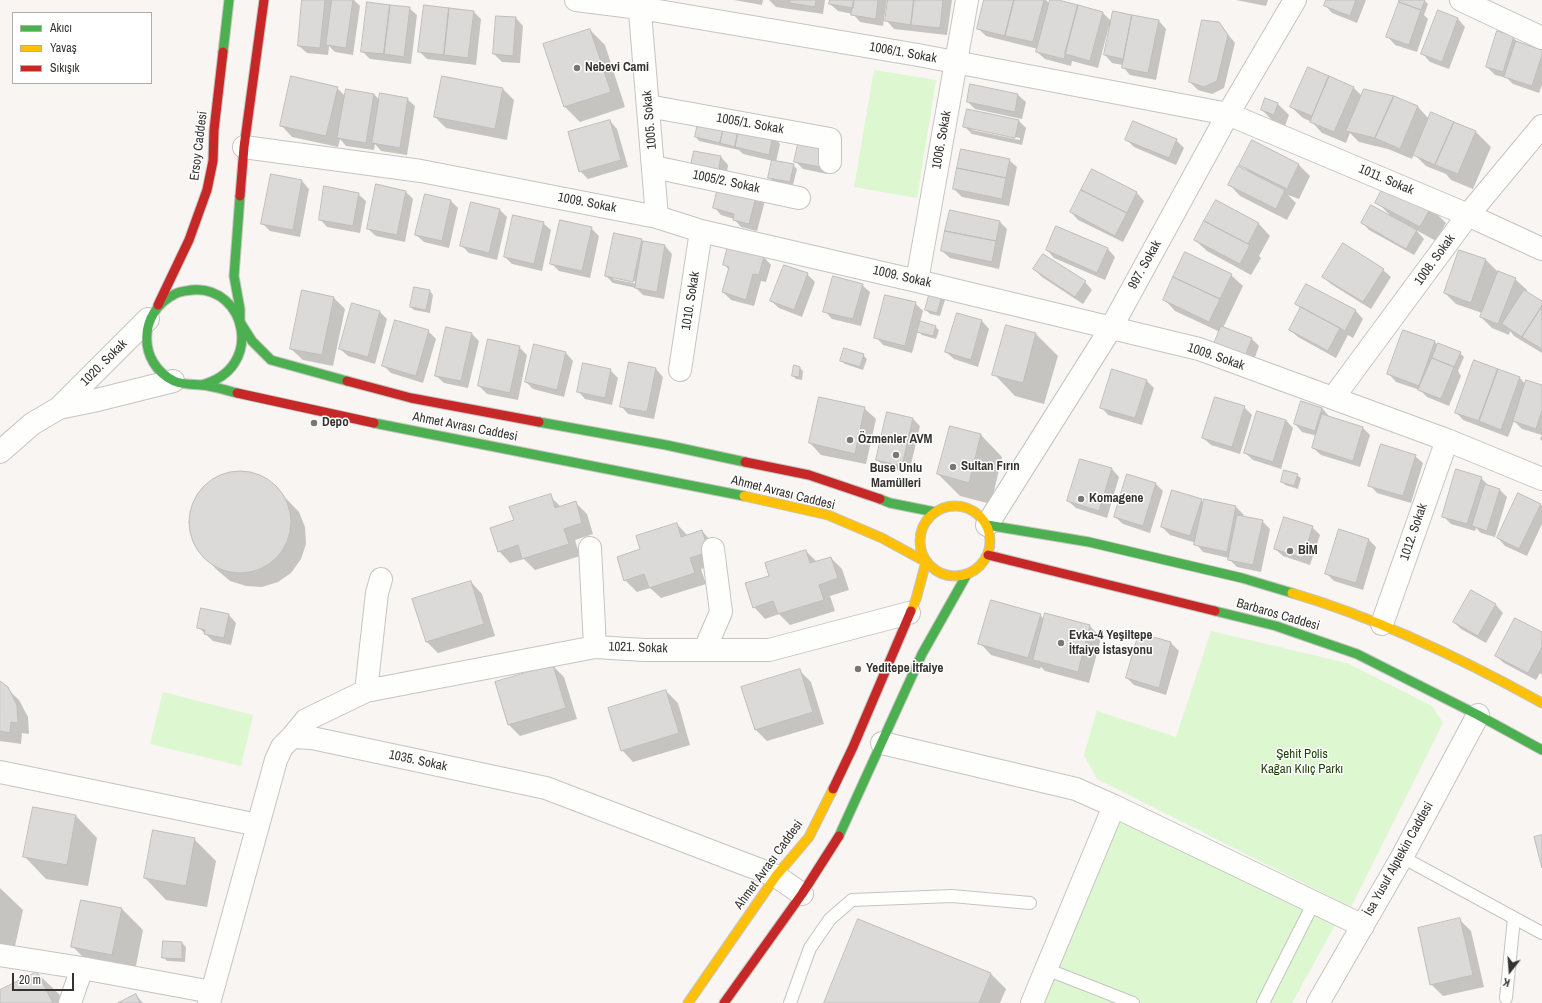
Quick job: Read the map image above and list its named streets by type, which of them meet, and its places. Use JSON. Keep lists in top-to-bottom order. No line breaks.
{"streets":{"main road":["Ersoy Caddesi","Ahmet Avrası Caddesi","Barbaros Caddesi"],"street":["1006/1. Sokak","1005. Sokak","1005/1. Sokak","1006. Sokak","1011. Sokak","1005/2. Sokak","1009. Sokak","1008. Sokak","997. Sokak","1010. Sokak","1020. Sokak","1012. Sokak","1021. Sokak","1035. Sokak","İsa Yusuf Alptekin Caddesi"]},"crossings":[["1006/1. Sokak","1005. Sokak"],["1006/1. Sokak","1006. Sokak"],["1006/1. Sokak","1011. Sokak"],["1006/1. Sokak","997. Sokak"],["1005. Sokak","1005/1. Sokak"],["1005. Sokak","1005/2. Sokak"],["1005. Sokak","1009. Sokak"],["1006. Sokak","1009. Sokak"],["Ersoy Caddesi","1020. Sokak"],["Ersoy Caddesi","Ahmet Avrası Caddesi"],["1011. Sokak","1008. Sokak"],["1011. Sokak","997. Sokak"],["1009. Sokak","1008. Sokak"],["1009. Sokak","997. Sokak"],["1009. Sokak","1010. Sokak"],["1009. Sokak","Ahmet Avrası Caddesi"],["1009. Sokak","1012. Sokak"],["997. Sokak","Ahmet Avrası Caddesi"],["997. Sokak","Barbaros Caddesi"],["1020. Sokak","Ahmet Avrası Caddesi"],["Ahmet Avrası Caddesi","Barbaros Caddesi"],["Ahmet Avrası Caddesi","1021. Sokak"],["Ahmet Avrası Caddesi","1035. Sokak"],["1012. Sokak","Barbaros Caddesi"],["Barbaros Caddesi","İsa Yusuf Alptekin Caddesi"],["1021. Sokak","1035. Sokak"]],"parks":["Şehit Polis Kağan Kılıç Parkı"],"places":["Nebevi Cami","Depo","Özmenler AVM","Buse Unlu Mamülleri","Sultan Fırın","Komagene","BİM","Evka-4 Yeşiltepe İtfaiye İstasyonu","Yeditepe İtfaiye"],"legend":["Akıcı","Yavaş","Sıkışık"],"scale_bar":"20 m","north":"bottom"}
